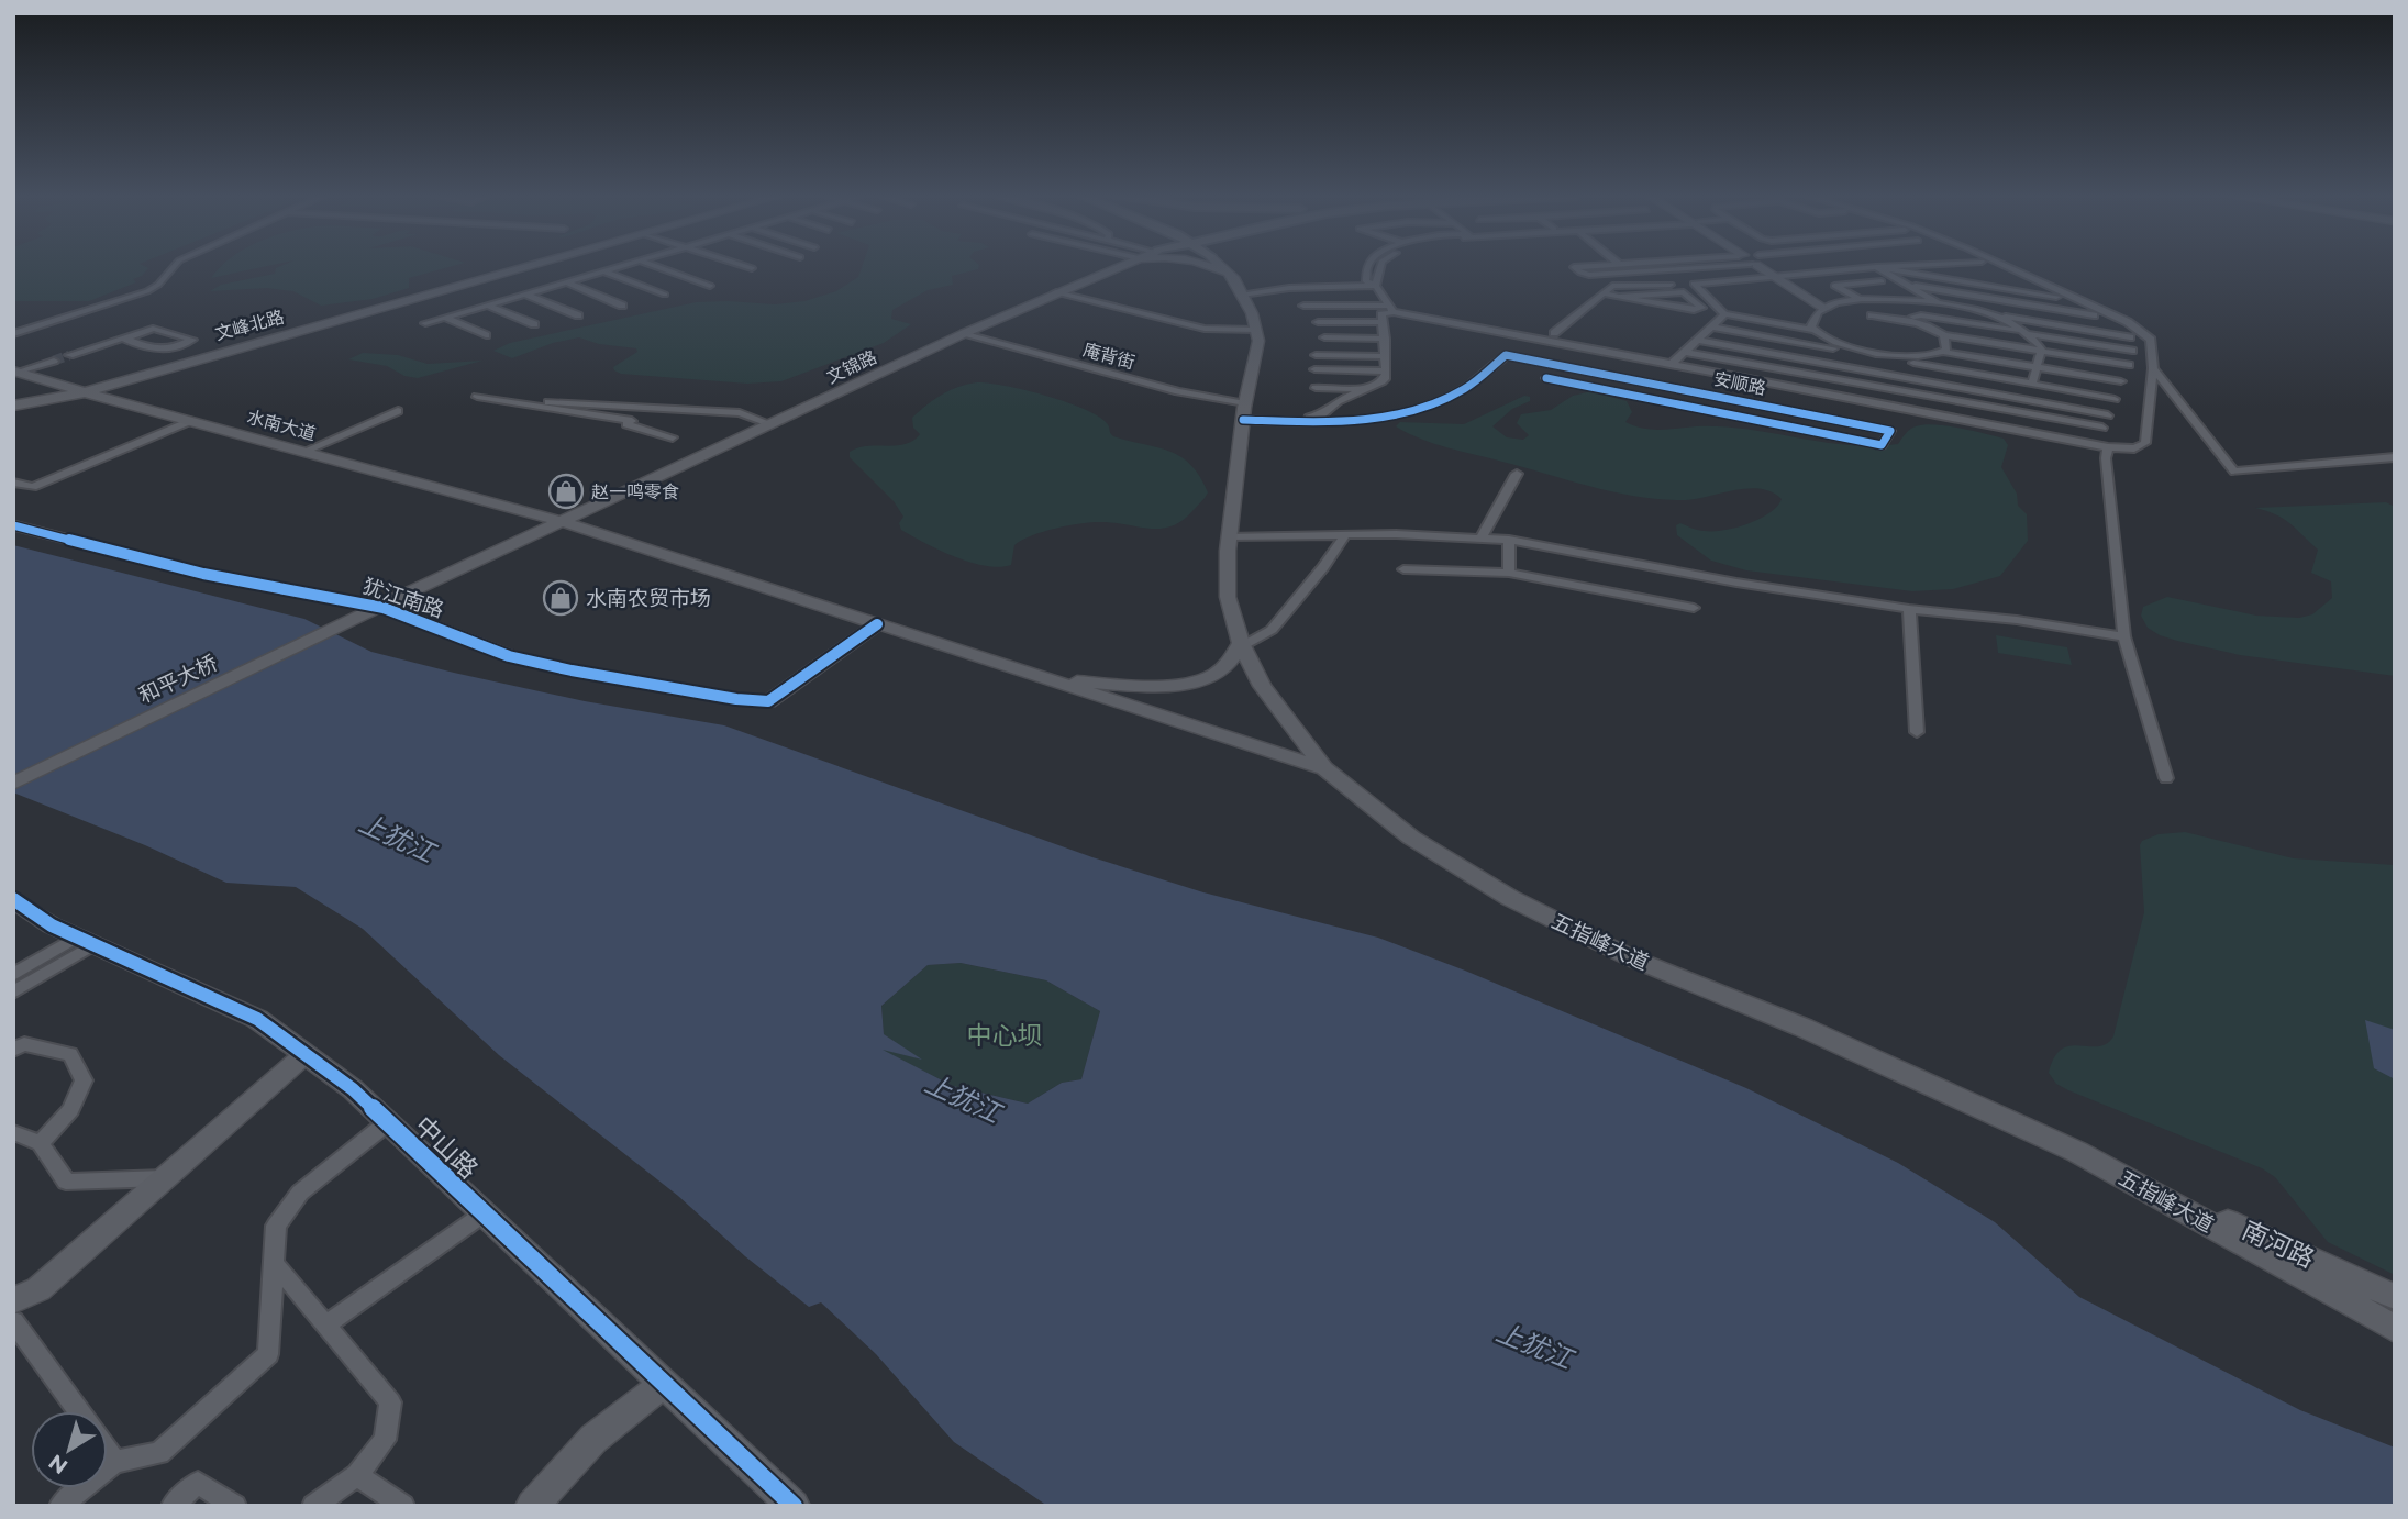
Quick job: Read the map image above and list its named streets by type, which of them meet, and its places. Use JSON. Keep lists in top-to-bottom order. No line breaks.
{"streets":{"main road":["文峰北路","文锦路","水南大道","犹江南路","和平大桥","五指峰大道","中山路","南河路"],"street":["庵背街","安顺路"]},"crossings":[["文峰北路","水南大道"],["庵背街","文锦路"],["庵背街","安顺路"],["庵背街","五指峰大道"],["文锦路","水南大道"],["文锦路","犹江南路"],["文锦路","和平大桥"],["安顺路","五指峰大道"],["水南大道","犹江南路"],["水南大道","五指峰大道"],["犹江南路","和平大桥"],["五指峰大道","南河路"]],"water":["上犹江"],"parks":["中心坝"],"places":{"shop":["赵一鸣零食","水南农贸市场"]},"north":"bottom left"}
